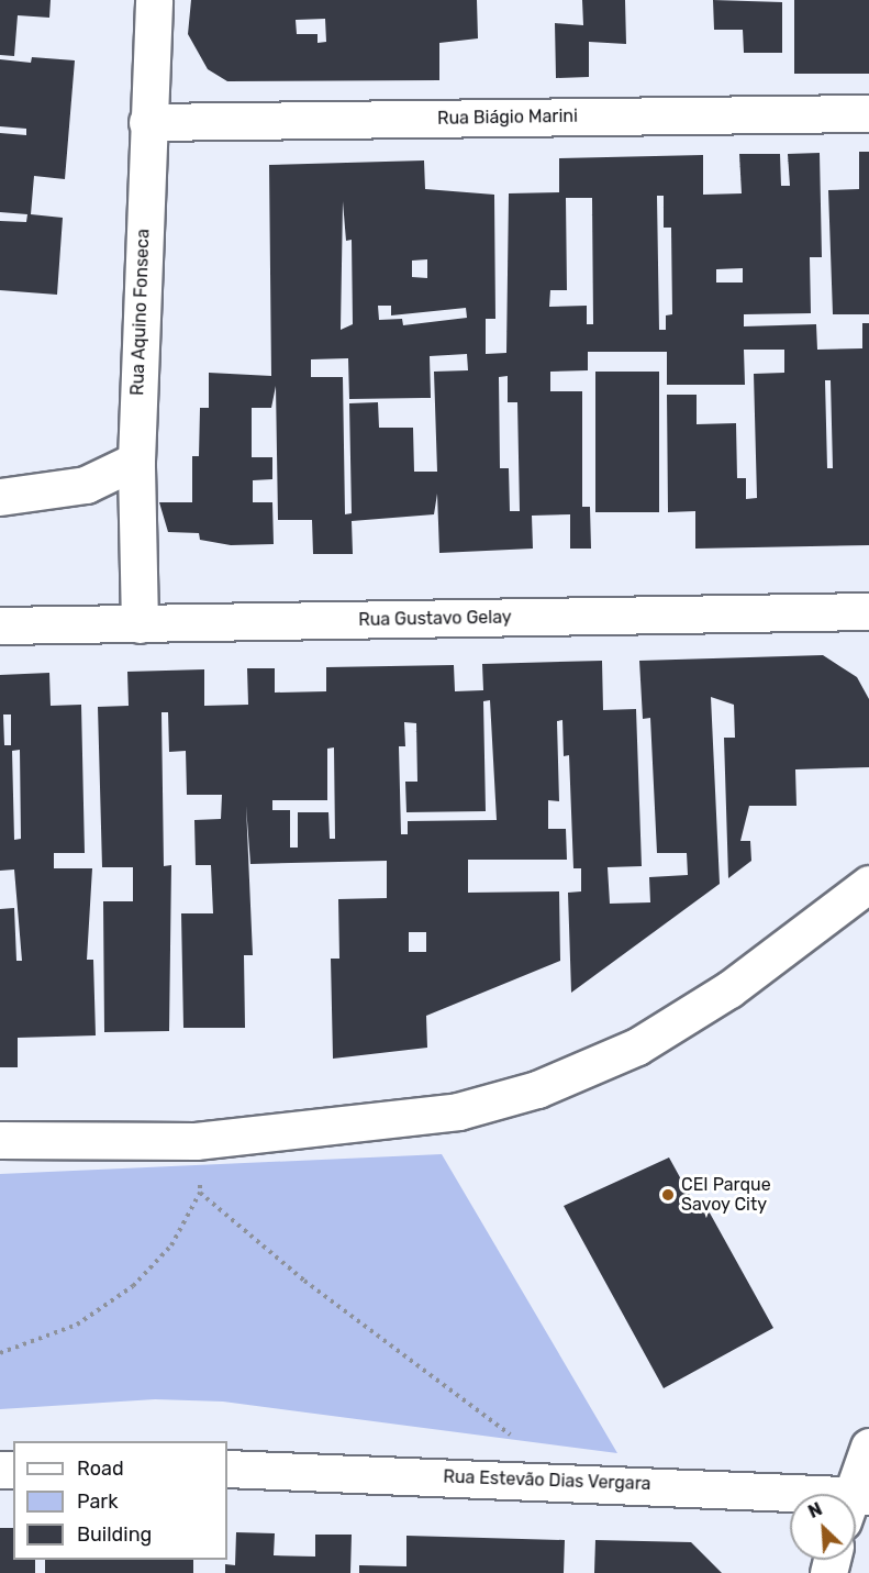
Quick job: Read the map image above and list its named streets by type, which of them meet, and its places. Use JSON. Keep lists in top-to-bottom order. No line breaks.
{"streets":{"street":["Rua Biágio Marini","Rua Aquino Fonseca","Rua Gustavo Gelay","Rua Estevão Dias Vergara"]},"crossings":[["Rua Biágio Marini","Rua Aquino Fonseca"],["Rua Aquino Fonseca","Rua Gustavo Gelay"]],"places":["CEI Parque Savoy City"],"legend":["Road","Park","Building"],"north":"top left"}
